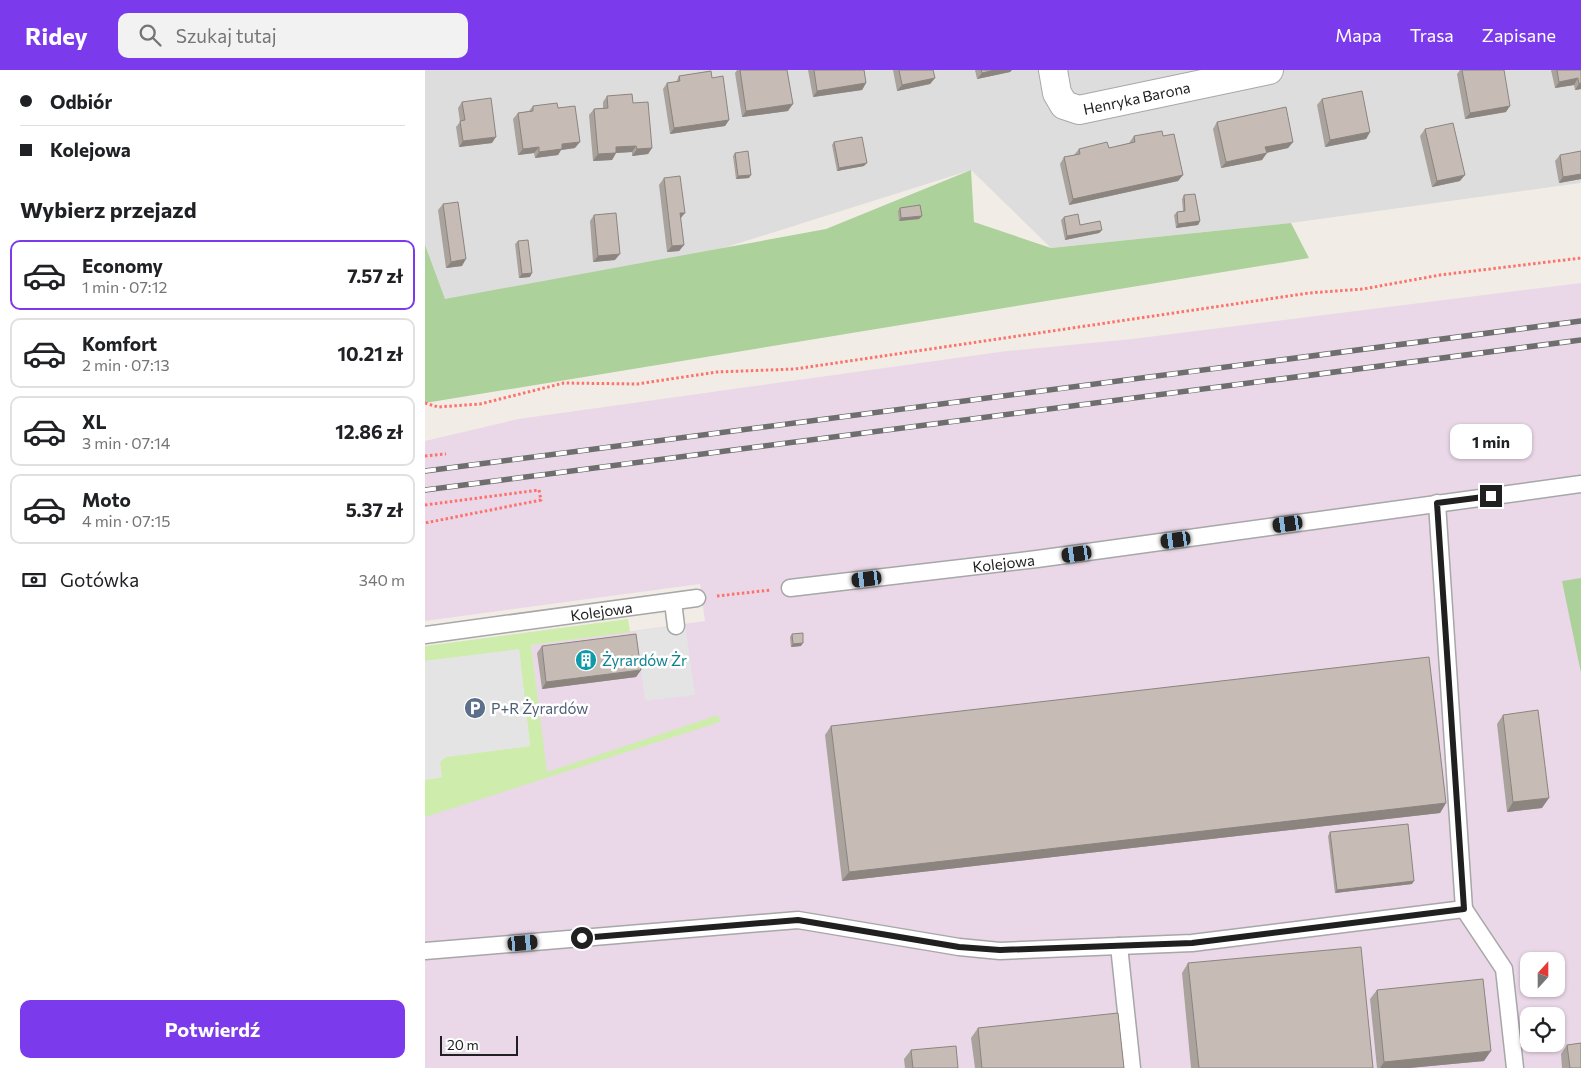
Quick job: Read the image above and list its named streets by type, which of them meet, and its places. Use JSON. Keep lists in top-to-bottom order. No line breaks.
{"streets":{"street":["Henryka Barona"],"lane":["Kolejowa"]},"places":{"building":["Żyrardów Żr"],"parking":["P+R Żyrardów"]},"scale_bar":"20 m","north":"top","page":{"header":"Ridey","search":"Szukaj tutaj","nav":["Mapa","Trasa","Zapisane"],"banner":["Odbiór","Kolejowa"],"heading":"Wybierz przejazd","list":[{"name":"Economy","note":"1 min · 07:12","value":"7.57 zł"},{"name":"Komfort","note":"2 min · 07:13","value":"10.21 zł"},{"name":"XL","note":"3 min · 07:14","value":"12.86 zł"},{"name":"Moto","note":"4 min · 07:15","value":"5.37 zł"}],"bubble":"1 min","pay":["Gotówka","340 m"],"buttons":"Potwierdź","scale":"20 m"}}
